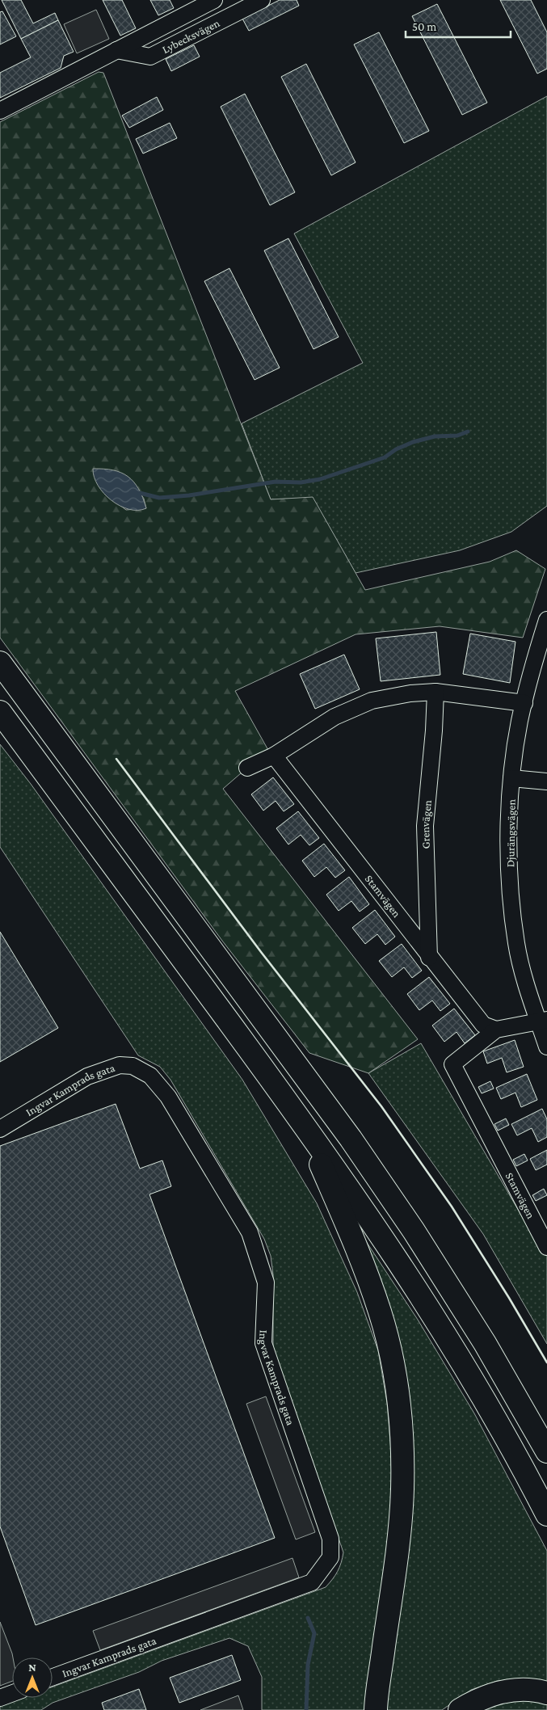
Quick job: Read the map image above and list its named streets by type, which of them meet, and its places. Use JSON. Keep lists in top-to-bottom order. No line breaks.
{"streets":{"street":["Lybecksvägen","Grenvägen","Djurängsvägen","Stamvägen","Ingvar Kamprads gata"]},"crossings":[["Grenvägen","Stamvägen"],["Djurängsvägen","Stamvägen"]],"scale_bar":"50 m","north":"top"}
